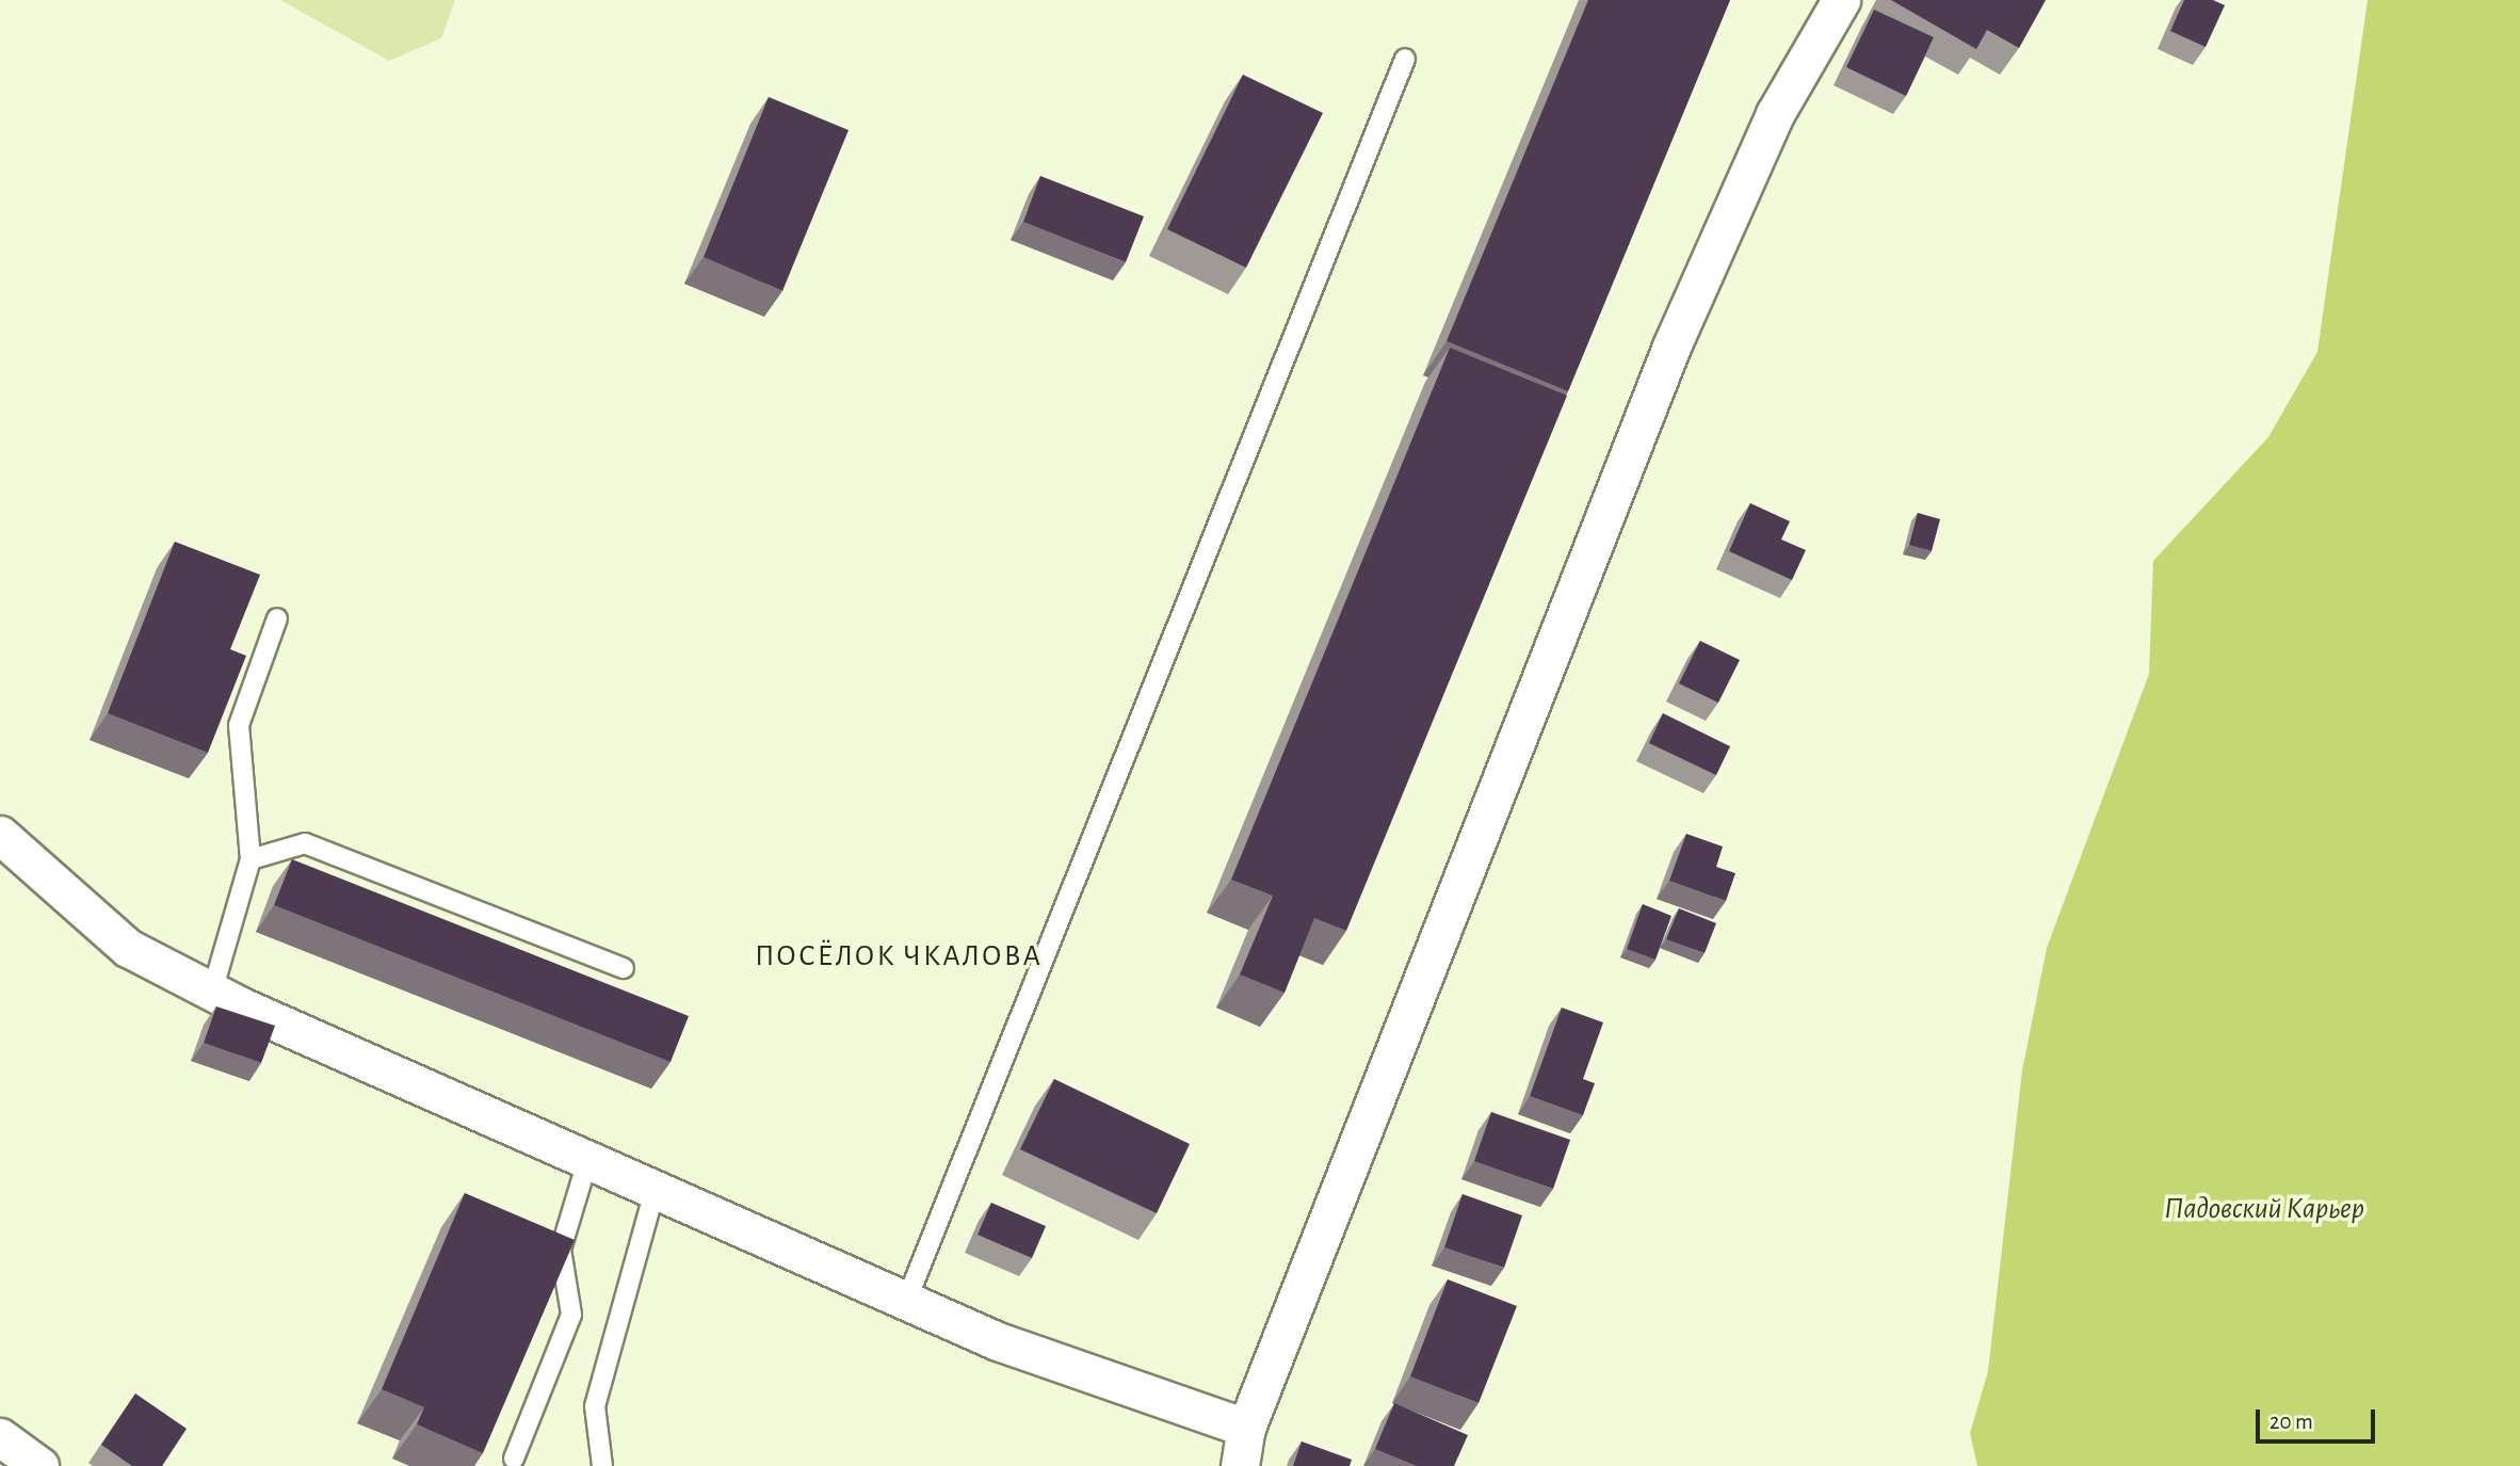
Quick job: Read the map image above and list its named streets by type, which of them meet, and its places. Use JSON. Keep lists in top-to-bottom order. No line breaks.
{"districts":["ПОСЁЛОК ЧКАЛОВА"],"water":["Падовский Карьер"],"scale_bar":"20 m"}
